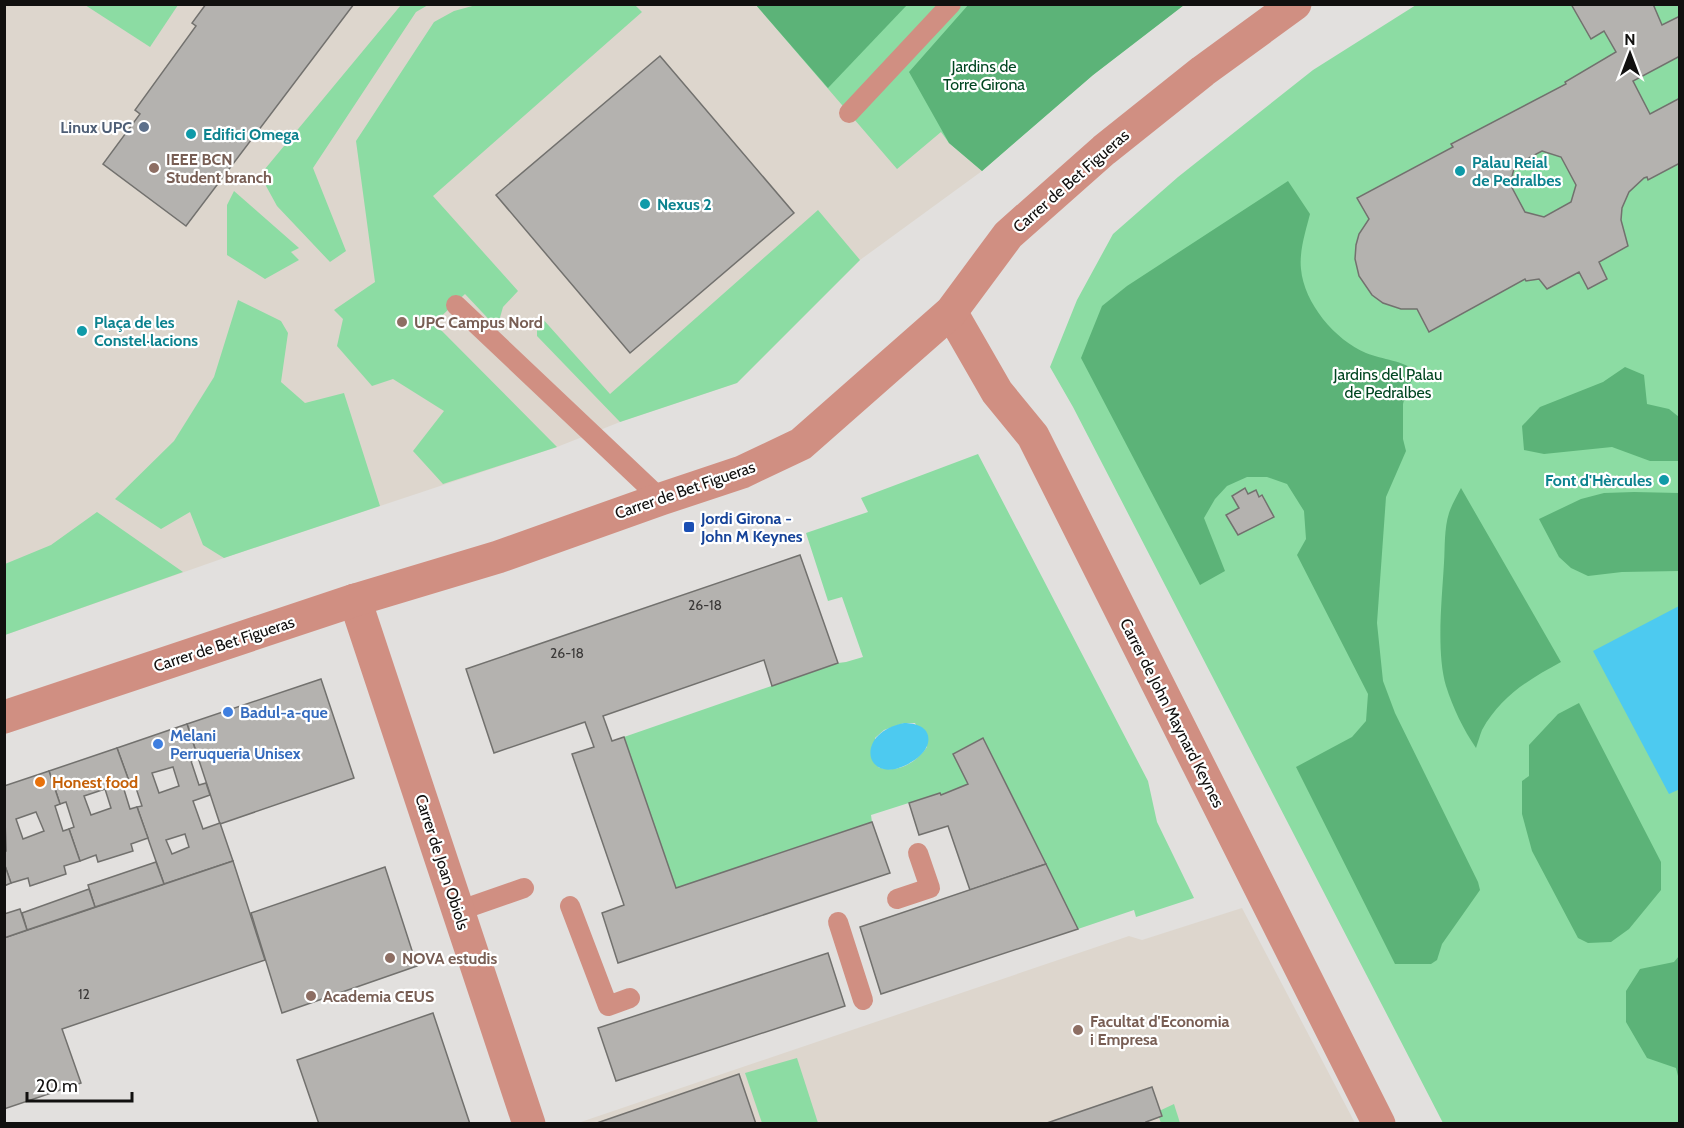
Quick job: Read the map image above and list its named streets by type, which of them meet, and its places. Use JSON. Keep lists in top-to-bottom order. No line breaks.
{"streets":{"street":["Carrer de Bet Figueras","Carrer de John Maynard Keynes","Carrer de Joan Obiols"]},"crossings":[["Carrer de Bet Figueras","Carrer de John Maynard Keynes"],["Carrer de Bet Figueras","Carrer de Joan Obiols"]],"parks":["Jardins de Torre Girona","Jardins del Palau de Pedralbes"],"places":{"other":["Linux UPC","Edifici Omega","IEEE BCN Student branch","Palau Reial de Pedralbes","Nexus 2","UPC Campus Nord","Plaça de les Constel·lacions","Font d'Hèrcules","Badul-a-que","Melani Perruqueria Unisex","Honest food","NOVA estudis","Academia CEUS","Facultat d'Economia i Empresa"],"transit":["Jordi Girona - John M Keynes"]},"house_numbers":["26-18","26-18","12"],"scale_bar":"20 m","north":"top"}
